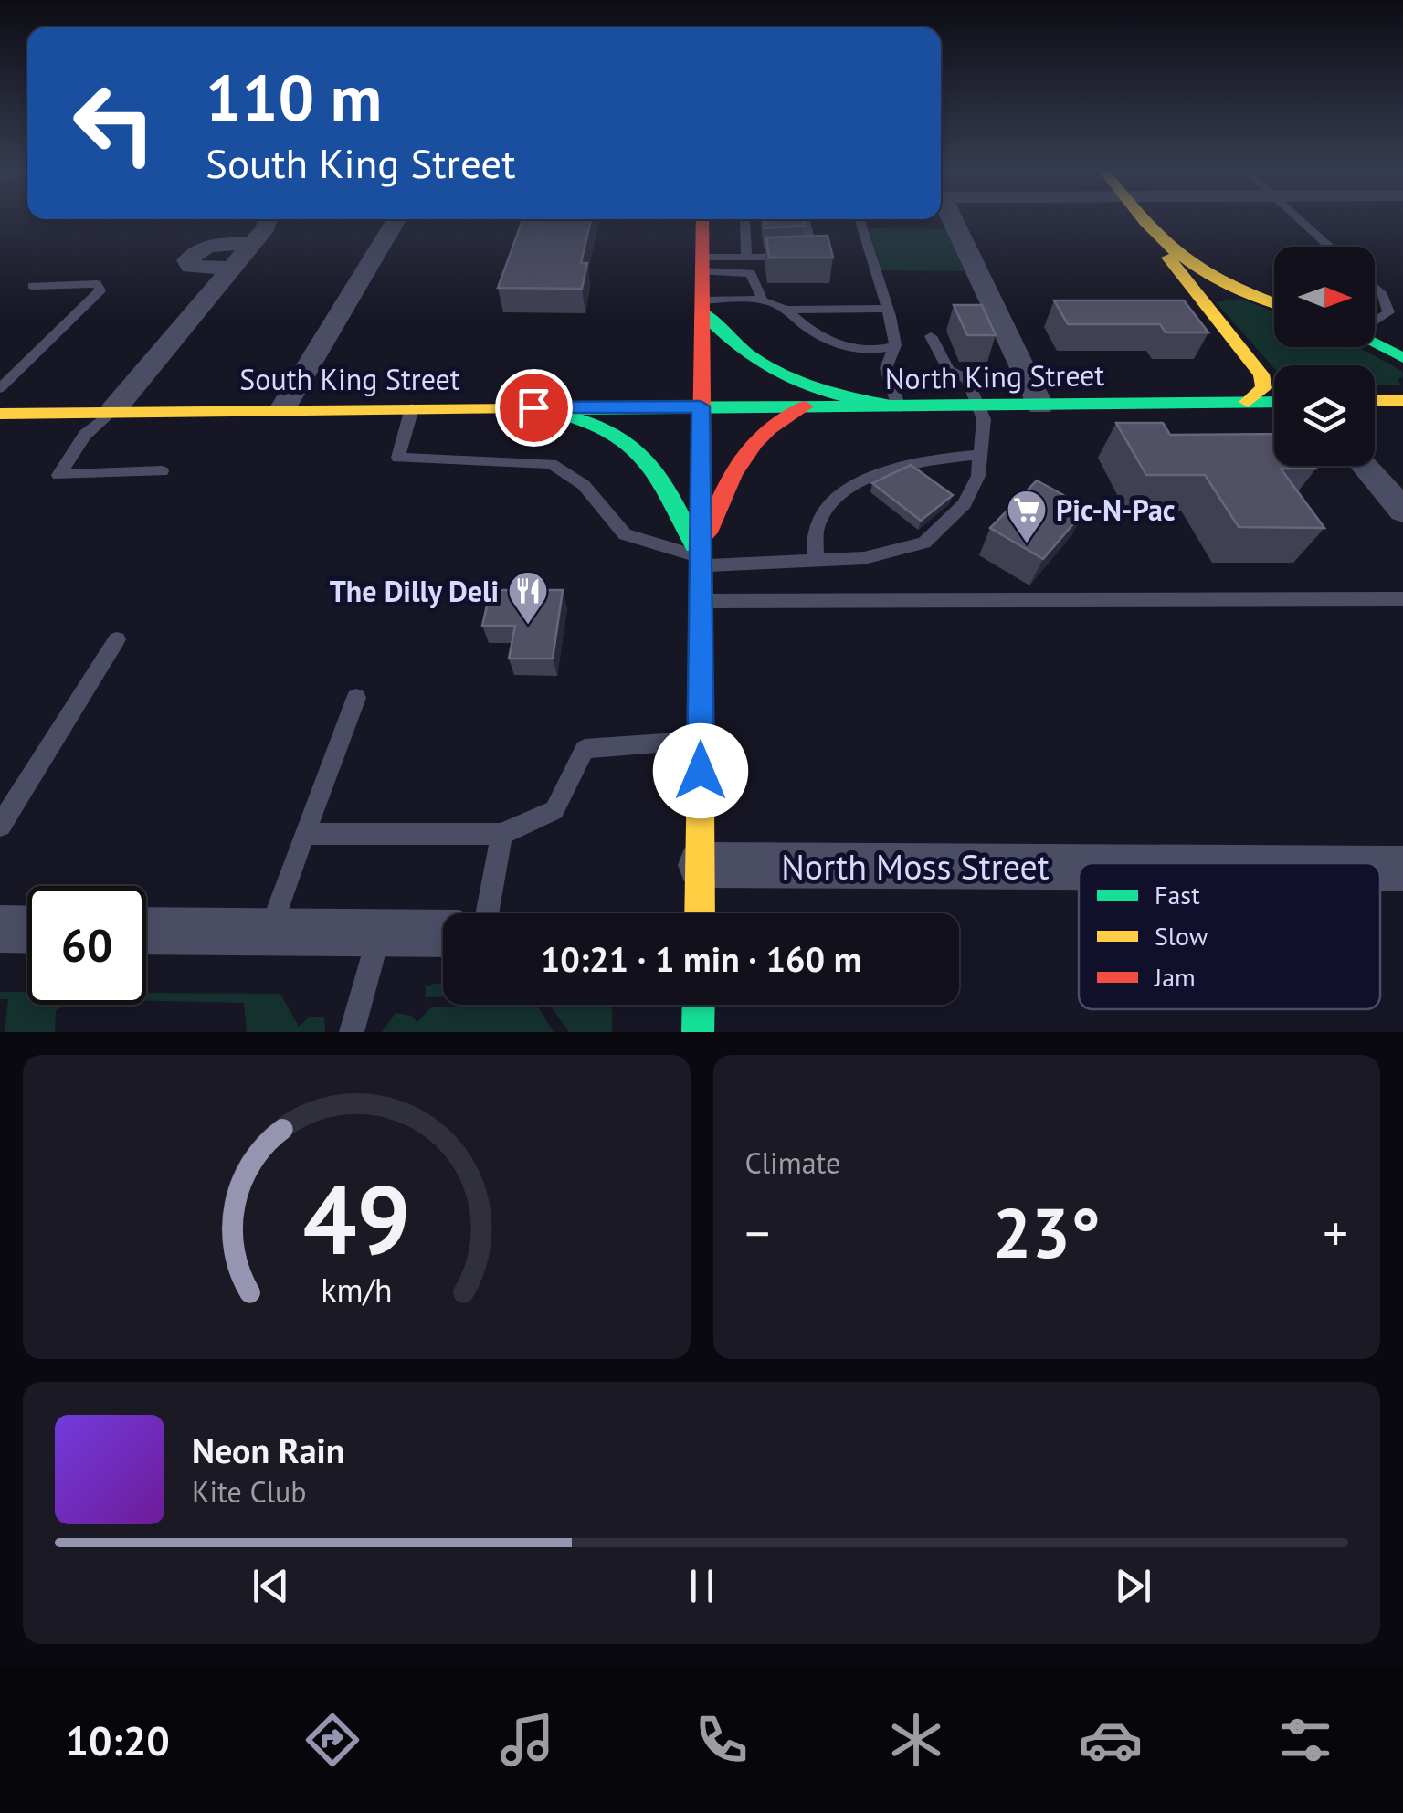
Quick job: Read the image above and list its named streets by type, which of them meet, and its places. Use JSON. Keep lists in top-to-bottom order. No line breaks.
{"streets":{"main road":["North King Street","South King Street"],"street":["North Moss Street"]},"crossings":[["North King Street","South King Street"]],"places":{"supermarket":["Pic-N-Pac"],"restaurant":["The Dilly Deli"]},"legend":["Fast","Slow","Jam"],"north":"right","page":{"turn":["110 m","South King Street"],"limit":"60","trip":"10:21 · 1 min · 160 m","tile":"Climate","heat":["−","23°","+"],"song":["Neon Rain","Kite Club"],"tabs":"10:20","gauge":["49","km/h"]}}
